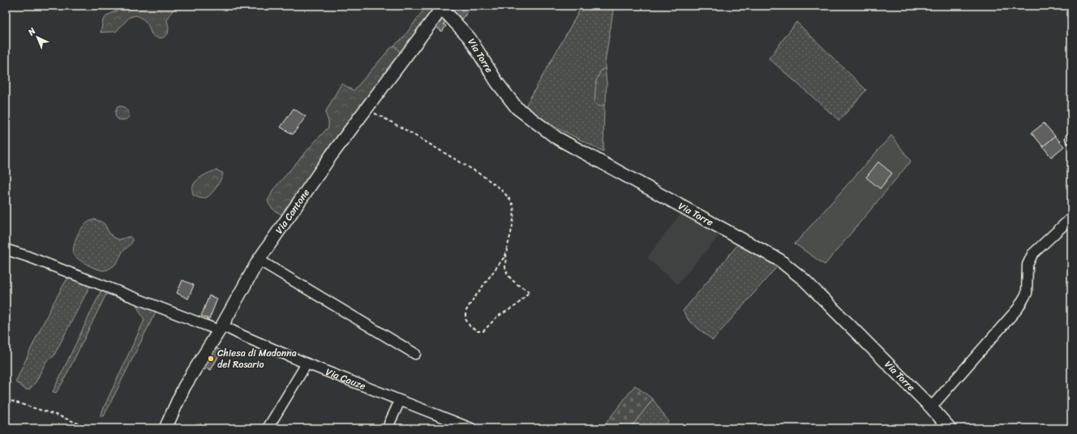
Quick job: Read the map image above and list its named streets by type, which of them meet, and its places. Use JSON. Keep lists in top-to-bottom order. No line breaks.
{"streets":{"main road":["Via Torre","Via Cantone"],"street":["Via Cauze"]},"crossings":[["Via Torre","Via Cantone"],["Via Cantone","Via Cauze"]],"places":["Chiesa di Madonna del Rosario"],"north":"top left"}
